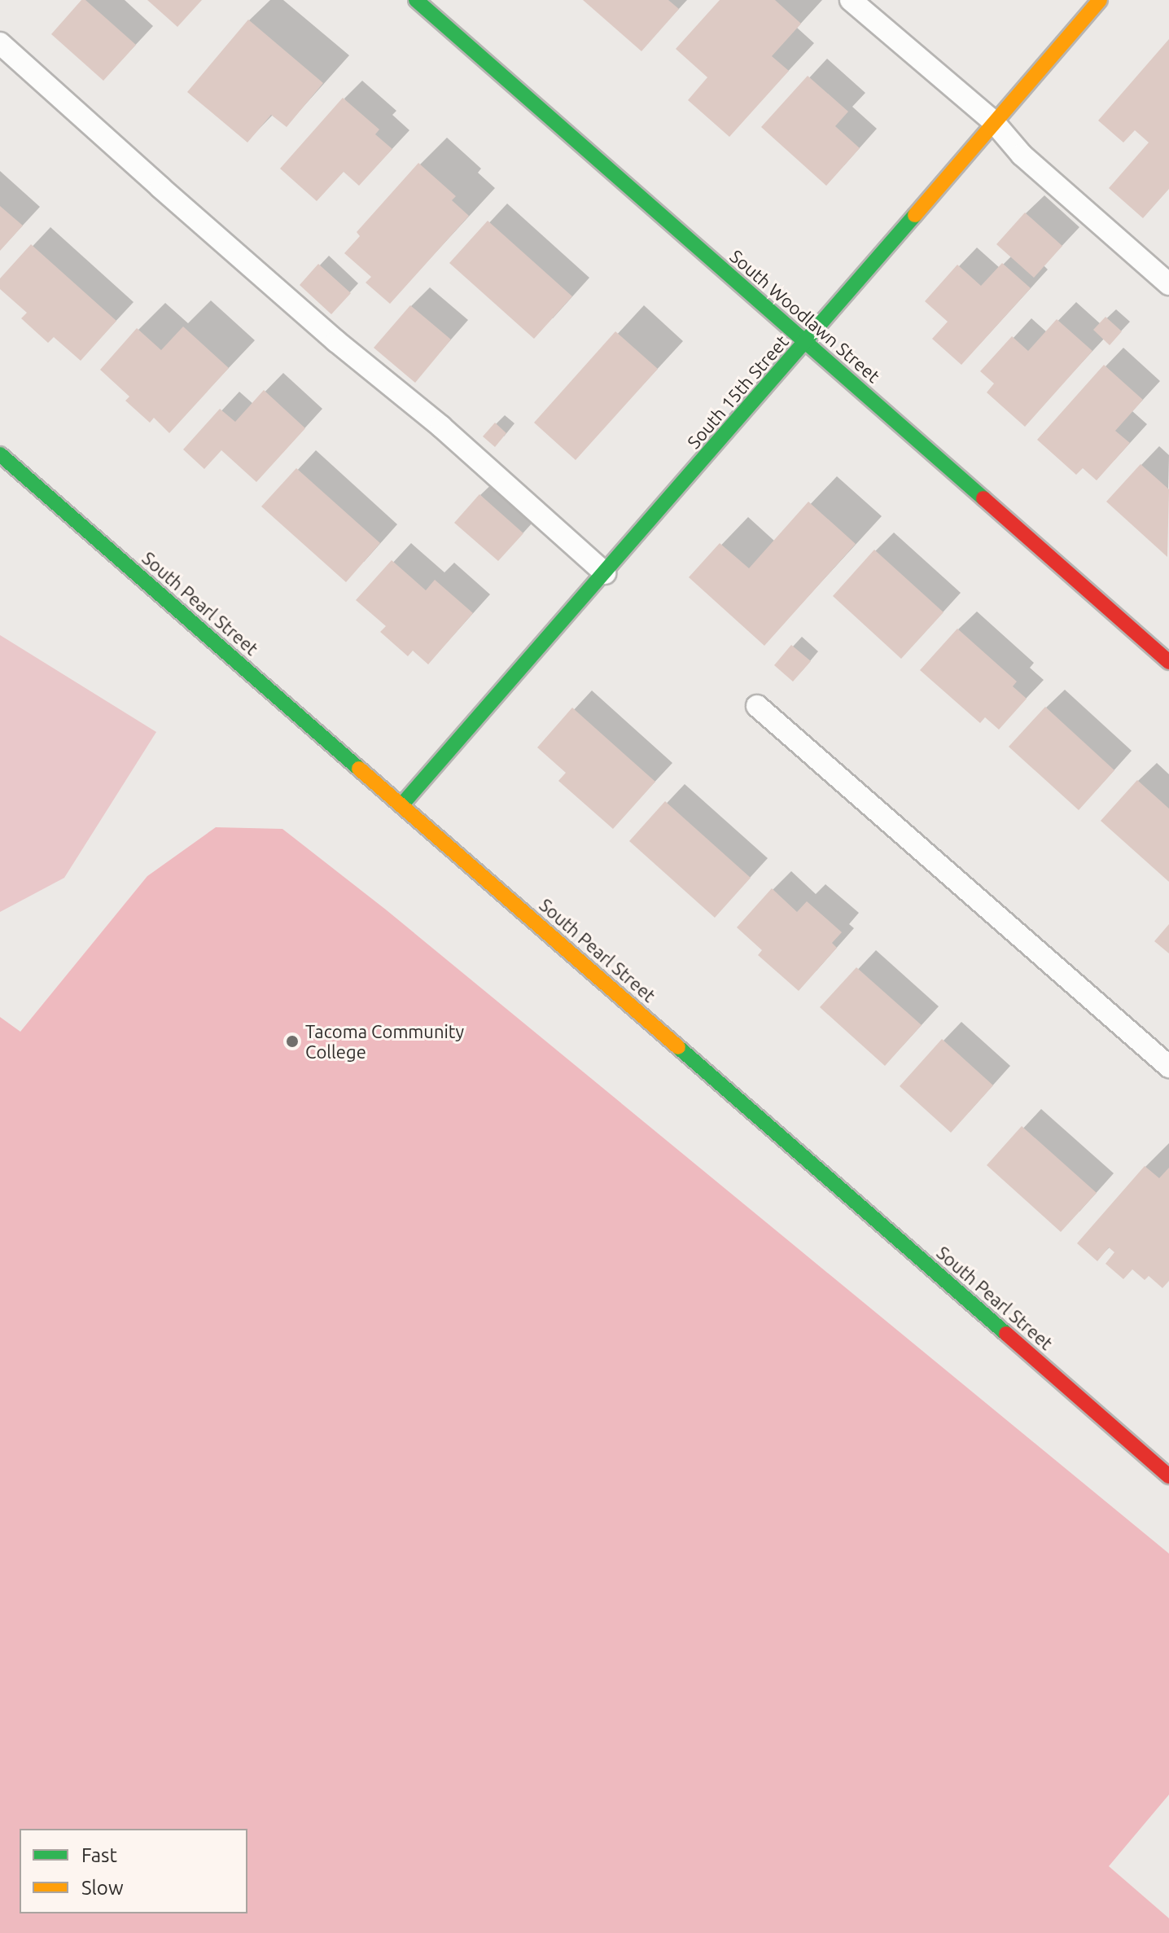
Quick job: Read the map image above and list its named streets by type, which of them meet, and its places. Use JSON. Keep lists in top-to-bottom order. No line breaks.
{"streets":{"street":["South Woodlawn Street","South 15th Street","South Pearl Street"]},"crossings":[["South Woodlawn Street","South 15th Street"],["South 15th Street","South Pearl Street"]],"places":["Tacoma Community College"],"legend":["Fast","Slow"]}
